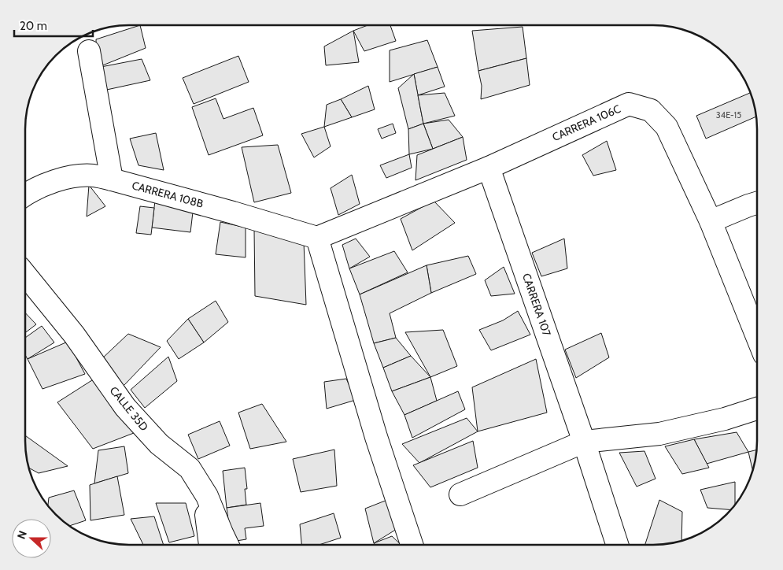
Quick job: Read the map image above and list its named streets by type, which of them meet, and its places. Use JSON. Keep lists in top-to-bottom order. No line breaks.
{"streets":{"street":["CARRERA 106C","CARRERA 108B","CARRERA 107","CALLE 35D"]},"crossings":[["CARRERA 106C","CARRERA 108B"],["CARRERA 106C","CARRERA 107"]],"house_numbers":["34E-15"],"scale_bar":"20 m","north":"left"}
